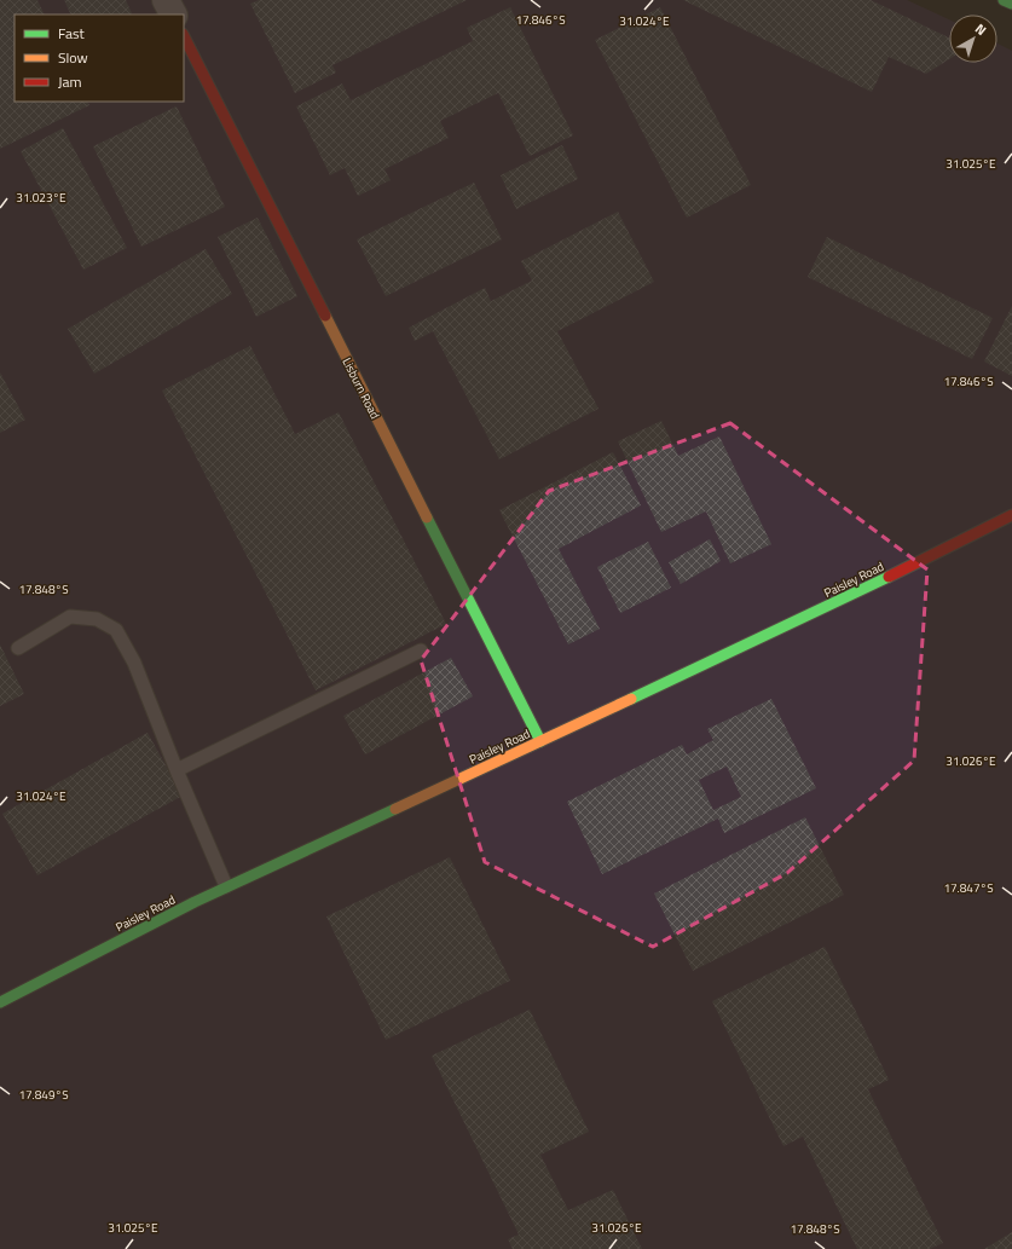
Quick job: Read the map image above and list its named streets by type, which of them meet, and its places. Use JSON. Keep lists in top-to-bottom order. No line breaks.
{"streets":{"main road":["Lisburn Road","Paisley Road"]},"crossings":[["Lisburn Road","Paisley Road"]],"legend":["Fast","Slow","Jam"],"north":"top right","coordinates":["17.846°S","31.024°E","31.025°E","31.023°E","17.848°S","31.026°E","17.847°S","17.849°S"]}
